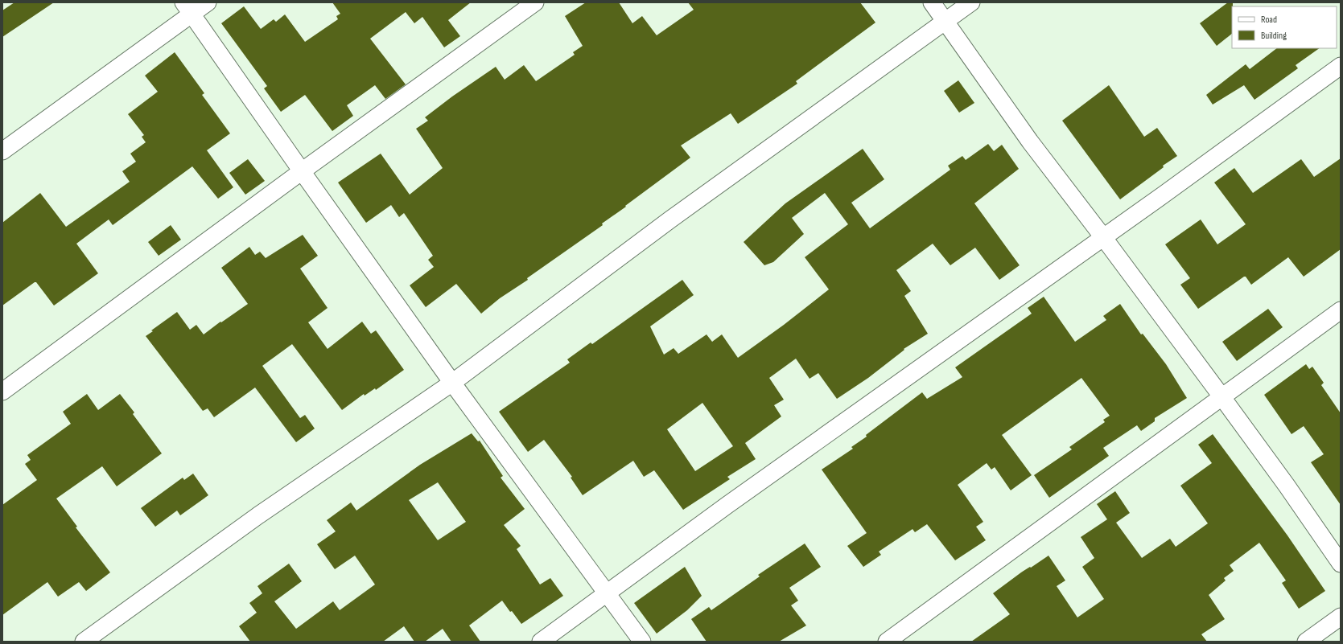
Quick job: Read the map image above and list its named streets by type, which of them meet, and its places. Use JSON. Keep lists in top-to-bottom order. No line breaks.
{"legend":["Road","Building"]}
